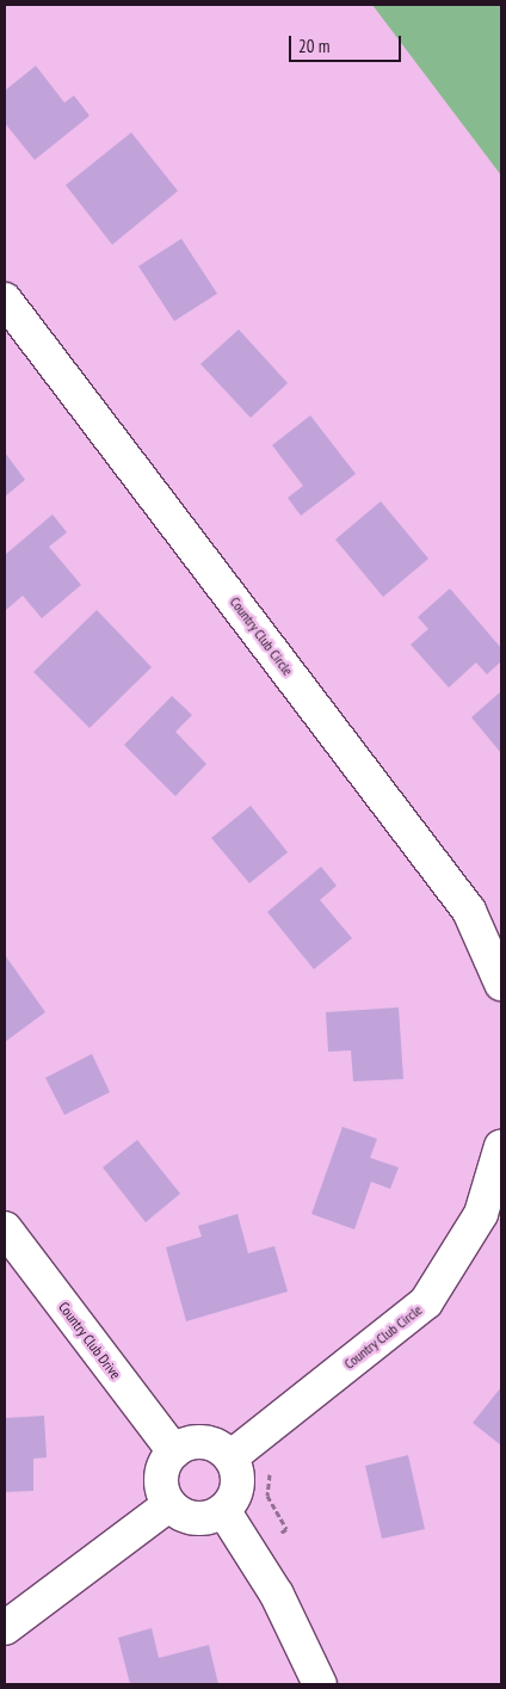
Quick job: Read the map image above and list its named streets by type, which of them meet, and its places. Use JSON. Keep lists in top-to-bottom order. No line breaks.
{"streets":{"street":["Country Club Circle","Country Club Drive"]},"crossings":[["Country Club Circle","Country Club Drive"]],"scale_bar":"20 m"}
